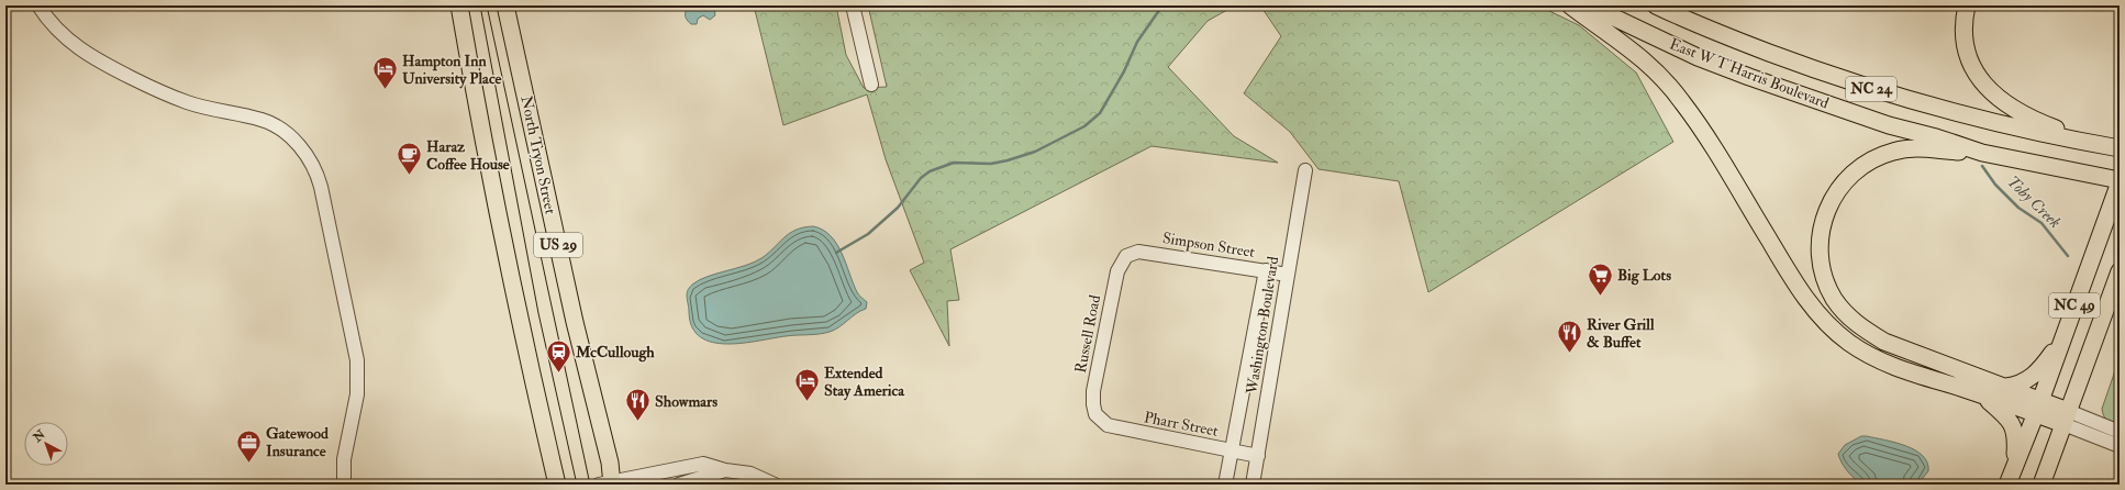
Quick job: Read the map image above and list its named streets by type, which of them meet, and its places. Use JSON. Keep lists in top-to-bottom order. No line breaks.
{"streets":{"main road":["East W T Harris Boulevard","NC 24","North Tryon Street","US 29","NC 49"],"street":["Simpson Street","Washington Boulevard","Russell Road","Pharr Street"]},"crossings":[["East W T Harris Boulevard","NC 49"],["Simpson Street","Washington Boulevard"],["Simpson Street","Russell Road"],["Washington Boulevard","Pharr Street"],["Russell Road","Pharr Street"]],"water":["Toby Creek"],"places":{"hotel":["Hampton Inn University Place","Extended Stay America"],"cafe":["Haraz Coffee House"],"supermarket":["Big Lots"],"restaurant":["River Grill & Buffet","Showmars"],"station":["McCullough"],"office":["Gatewood Insurance"]},"north":"top left"}
